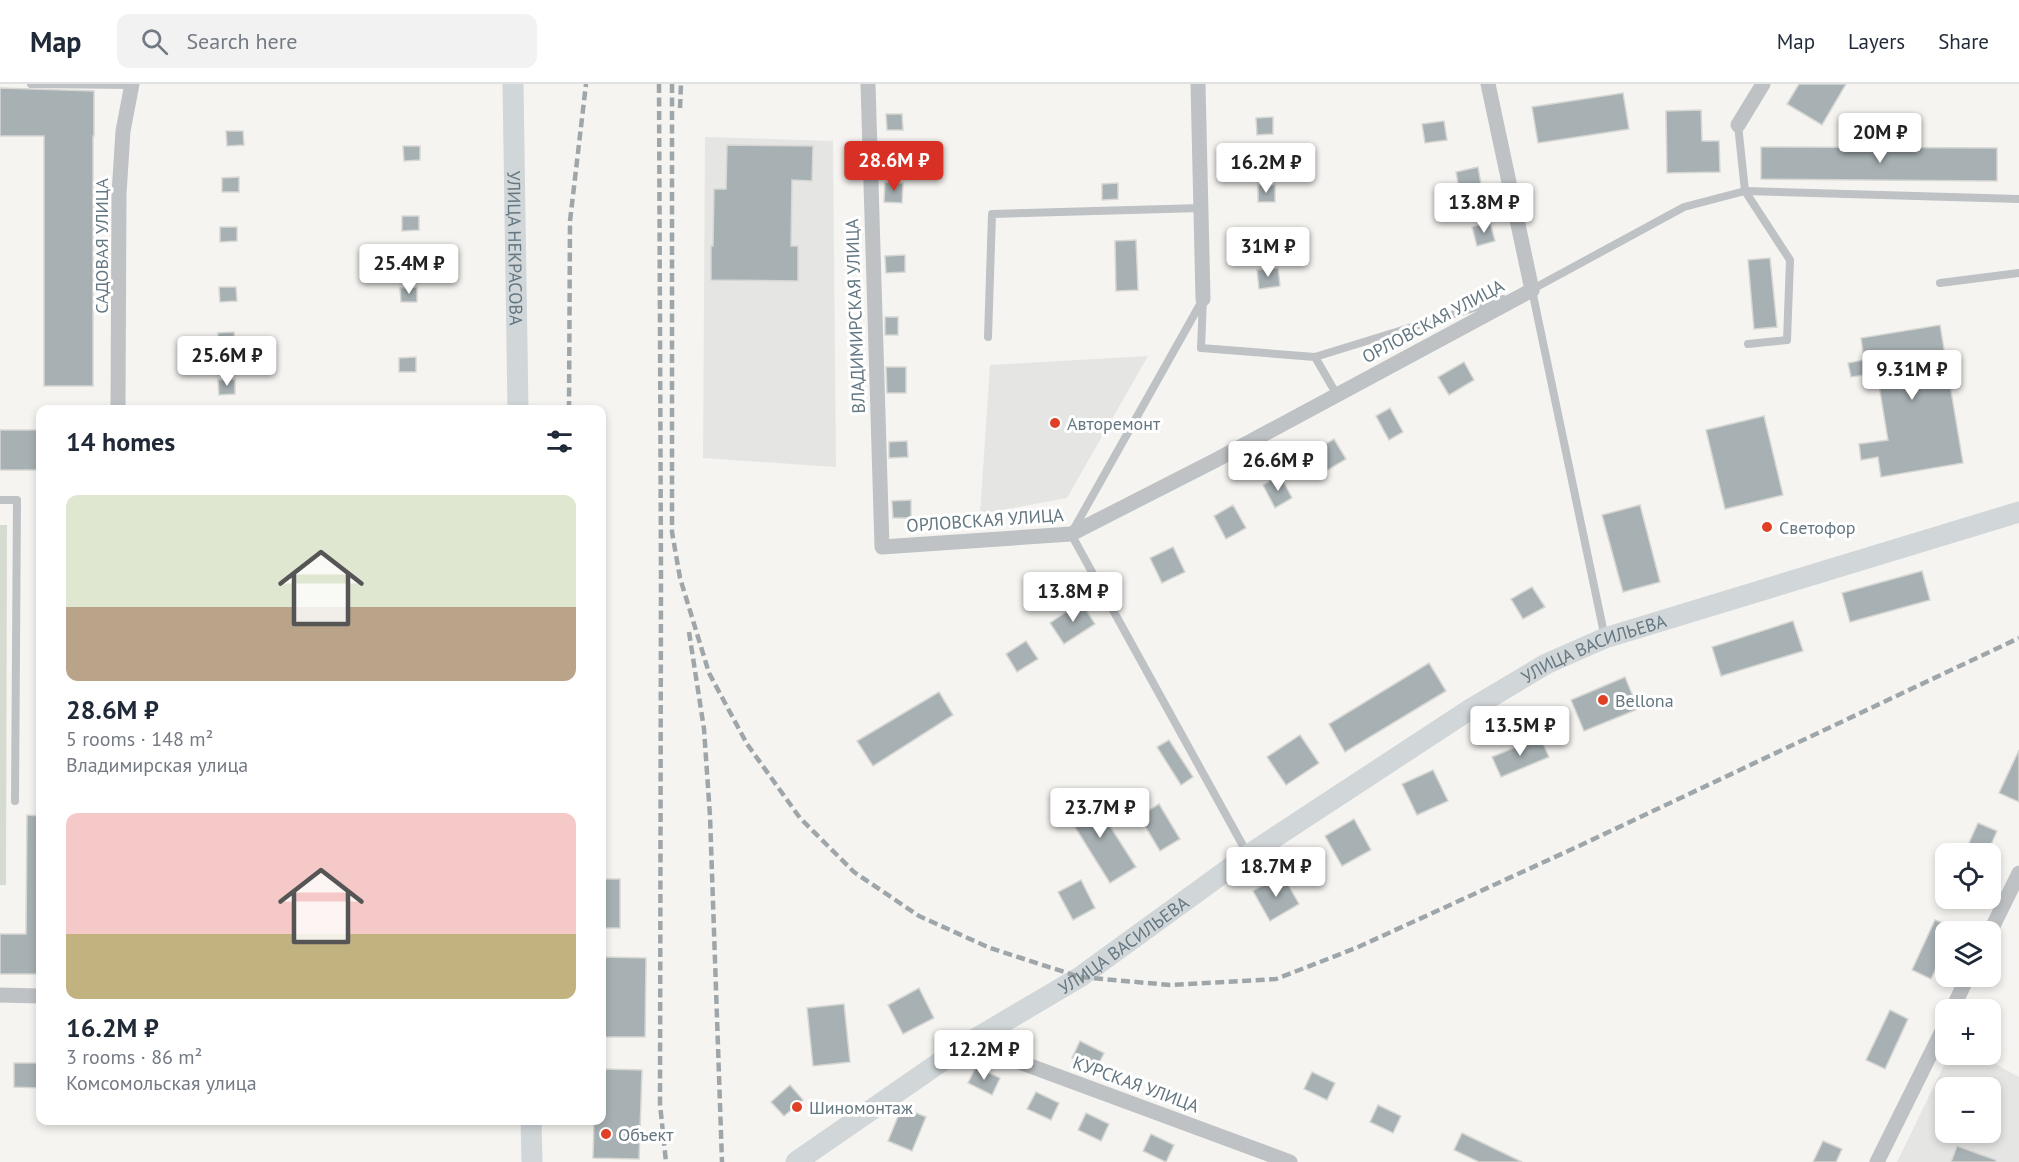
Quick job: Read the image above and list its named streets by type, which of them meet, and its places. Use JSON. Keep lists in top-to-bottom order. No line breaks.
{"streets":{"street":["САДОВАЯ УЛИЦА","УЛИЦА НЕКРАСОВА","ВЛАДИМИРСКАЯ УЛИЦА","ОРЛОВСКАЯ УЛИЦА","УЛИЦА ВАСИЛЬЕВА","КУРСКАЯ УЛИЦА"]},"crossings":[["ВЛАДИМИРСКАЯ УЛИЦА","ОРЛОВСКАЯ УЛИЦА"],["УЛИЦА ВАСИЛЬЕВА","КУРСКАЯ УЛИЦА"]],"places":["Авторемонт","Светофор","Bellona","Шиномонтаж","Объект"],"page":{"header":"Map","search":"Search here","nav":["Map","Layers","Share"],"price":["20M ₽","28.6M ₽","16.2M ₽","13.8M ₽","31M ₽","25.4M ₽","25.6M ₽","9.31M ₽","26.6M ₽","13.8M ₽","13.5M ₽","23.7M ₽","18.7M ₽","12.2M ₽"],"heading":"14 homes","list":[{"name":"28.6M ₽","note":"5 rooms · 148 m² · Владимирская улица"},{"name":"16.2M ₽","note":"3 rooms · 86 m² · Комсомольская улица"}],"map_buttons":["+","−"]}}
